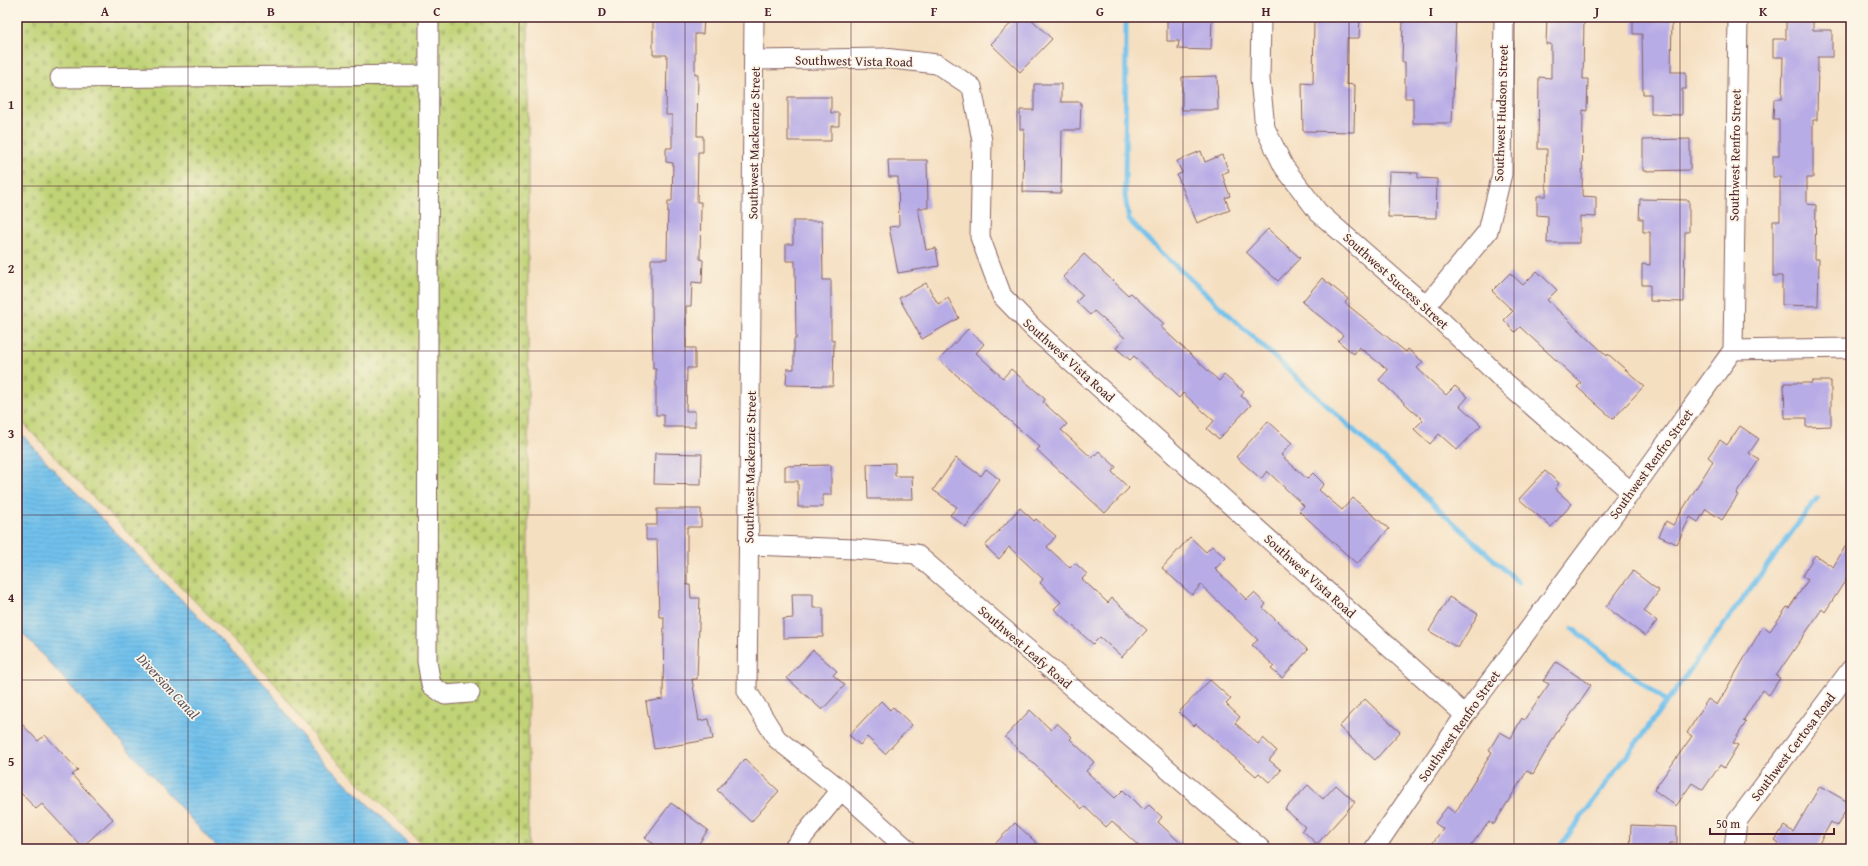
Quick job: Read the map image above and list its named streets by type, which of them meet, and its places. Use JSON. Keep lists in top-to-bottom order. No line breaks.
{"streets":{"street":["Southwest Vista Road","Southwest Hudson Street","Southwest Mackenzie Street","Southwest Renfro Street","Southwest Success Street","Southwest Leafy Road","Southwest Certosa Road"]},"crossings":[["Southwest Vista Road","Southwest Mackenzie Street"],["Southwest Vista Road","Southwest Renfro Street"],["Southwest Hudson Street","Southwest Success Street"],["Southwest Mackenzie Street","Southwest Leafy Road"],["Southwest Renfro Street","Southwest Success Street"]],"water":["Diversion Canal"],"scale_bar":"50 m","grid":{"columns":["A","B","C","D","E","F","G","H","I","J","K"],"rows":["1","2","3","4","5"]}}
